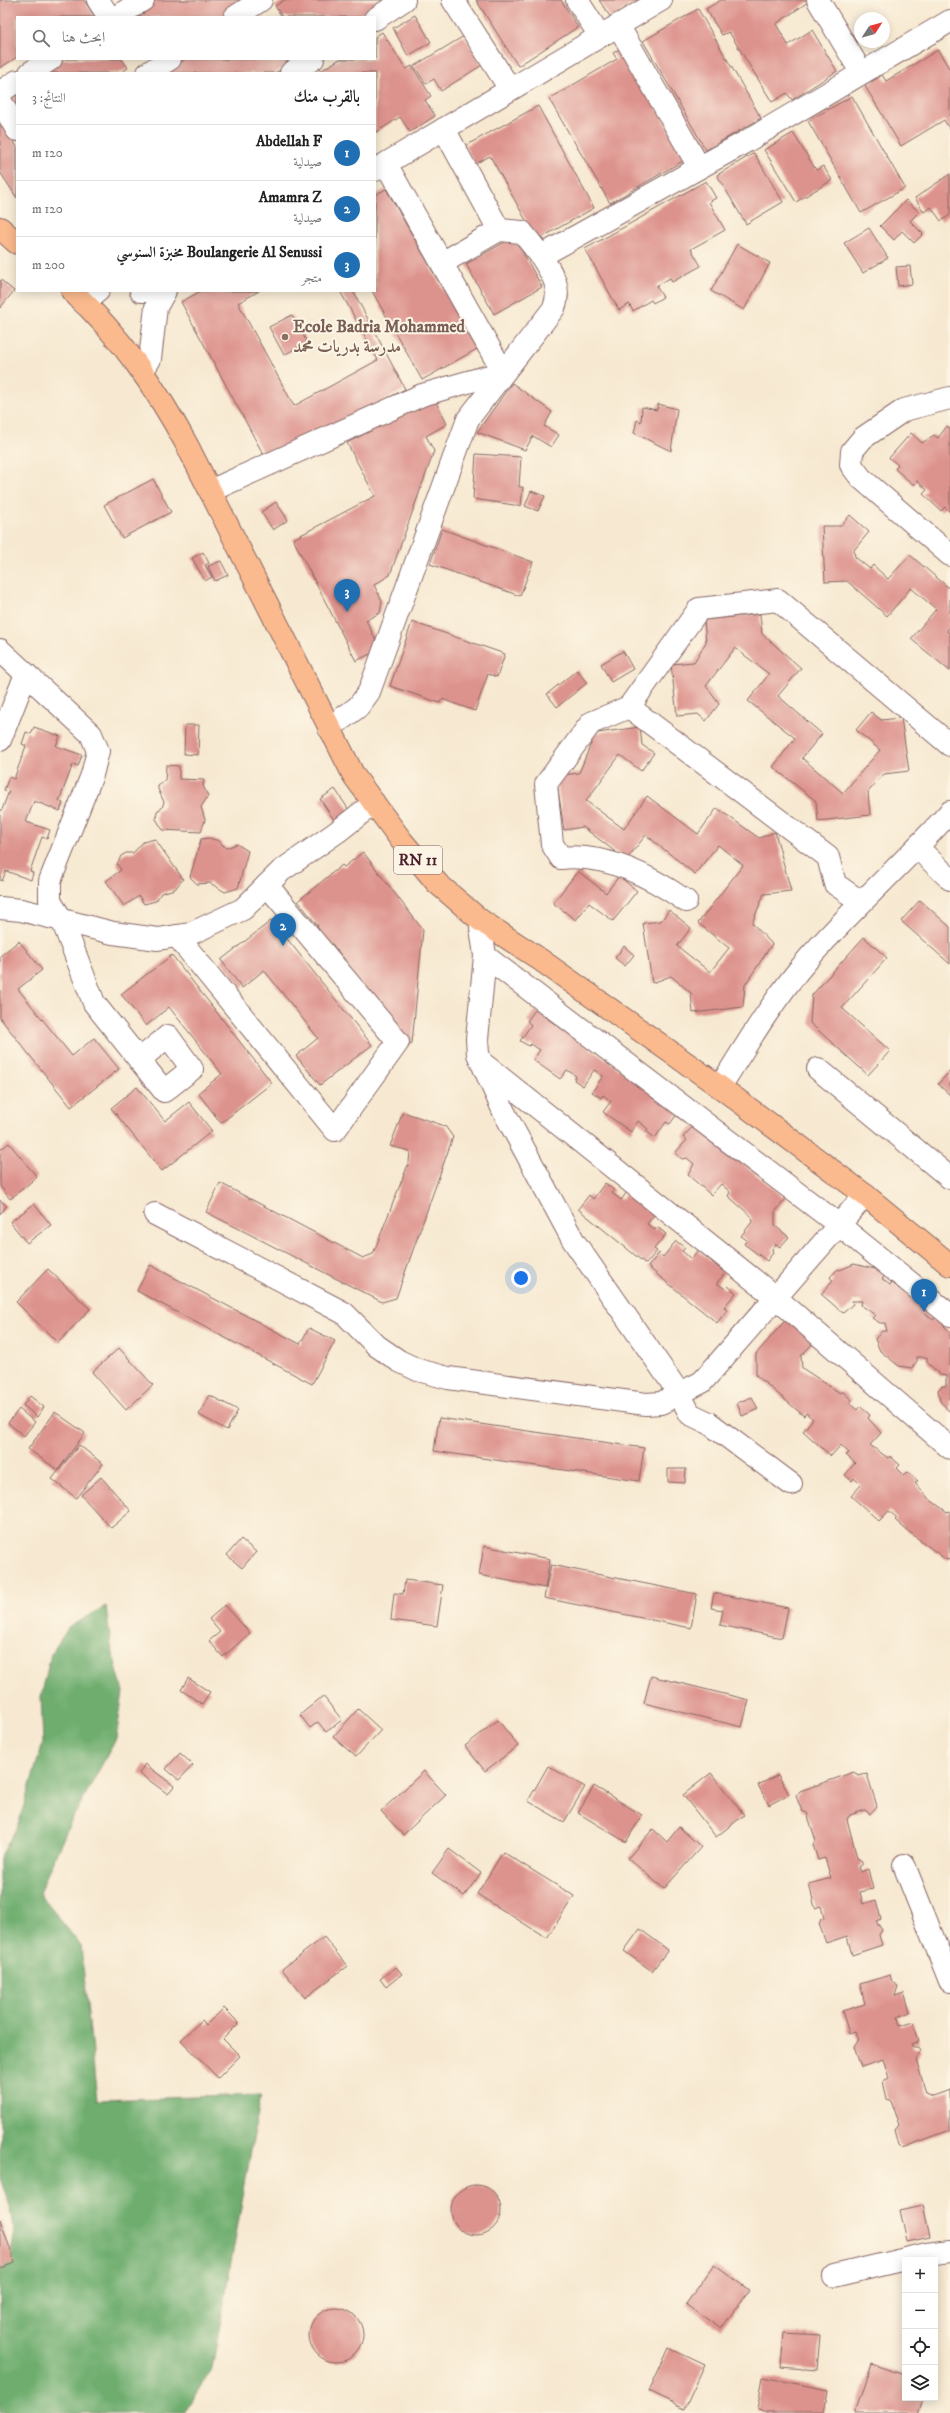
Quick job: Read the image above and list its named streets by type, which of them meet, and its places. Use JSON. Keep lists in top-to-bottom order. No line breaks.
{"streets":{"main road":["RN 11"]},"places":["Ecole Badria Mohammed مدرسة بدريات محمد"],"north":"top right","page":{"search":"ابحث هنا","heading":["بالقرب منك","النتائج: 3"],"list":[{"mark":"1","name":"Abdellah F","note":"صيدلية","value":"120 m"},{"mark":"2","name":"Amamra Z","note":"صيدلية","value":"120 m"},{"mark":"3","name":"Boulangerie Al Senussi مخبزة السنوسي","note":"متجر","value":"200 m"}],"pins":["3","2","1"],"map_buttons":["+","−"]}}
